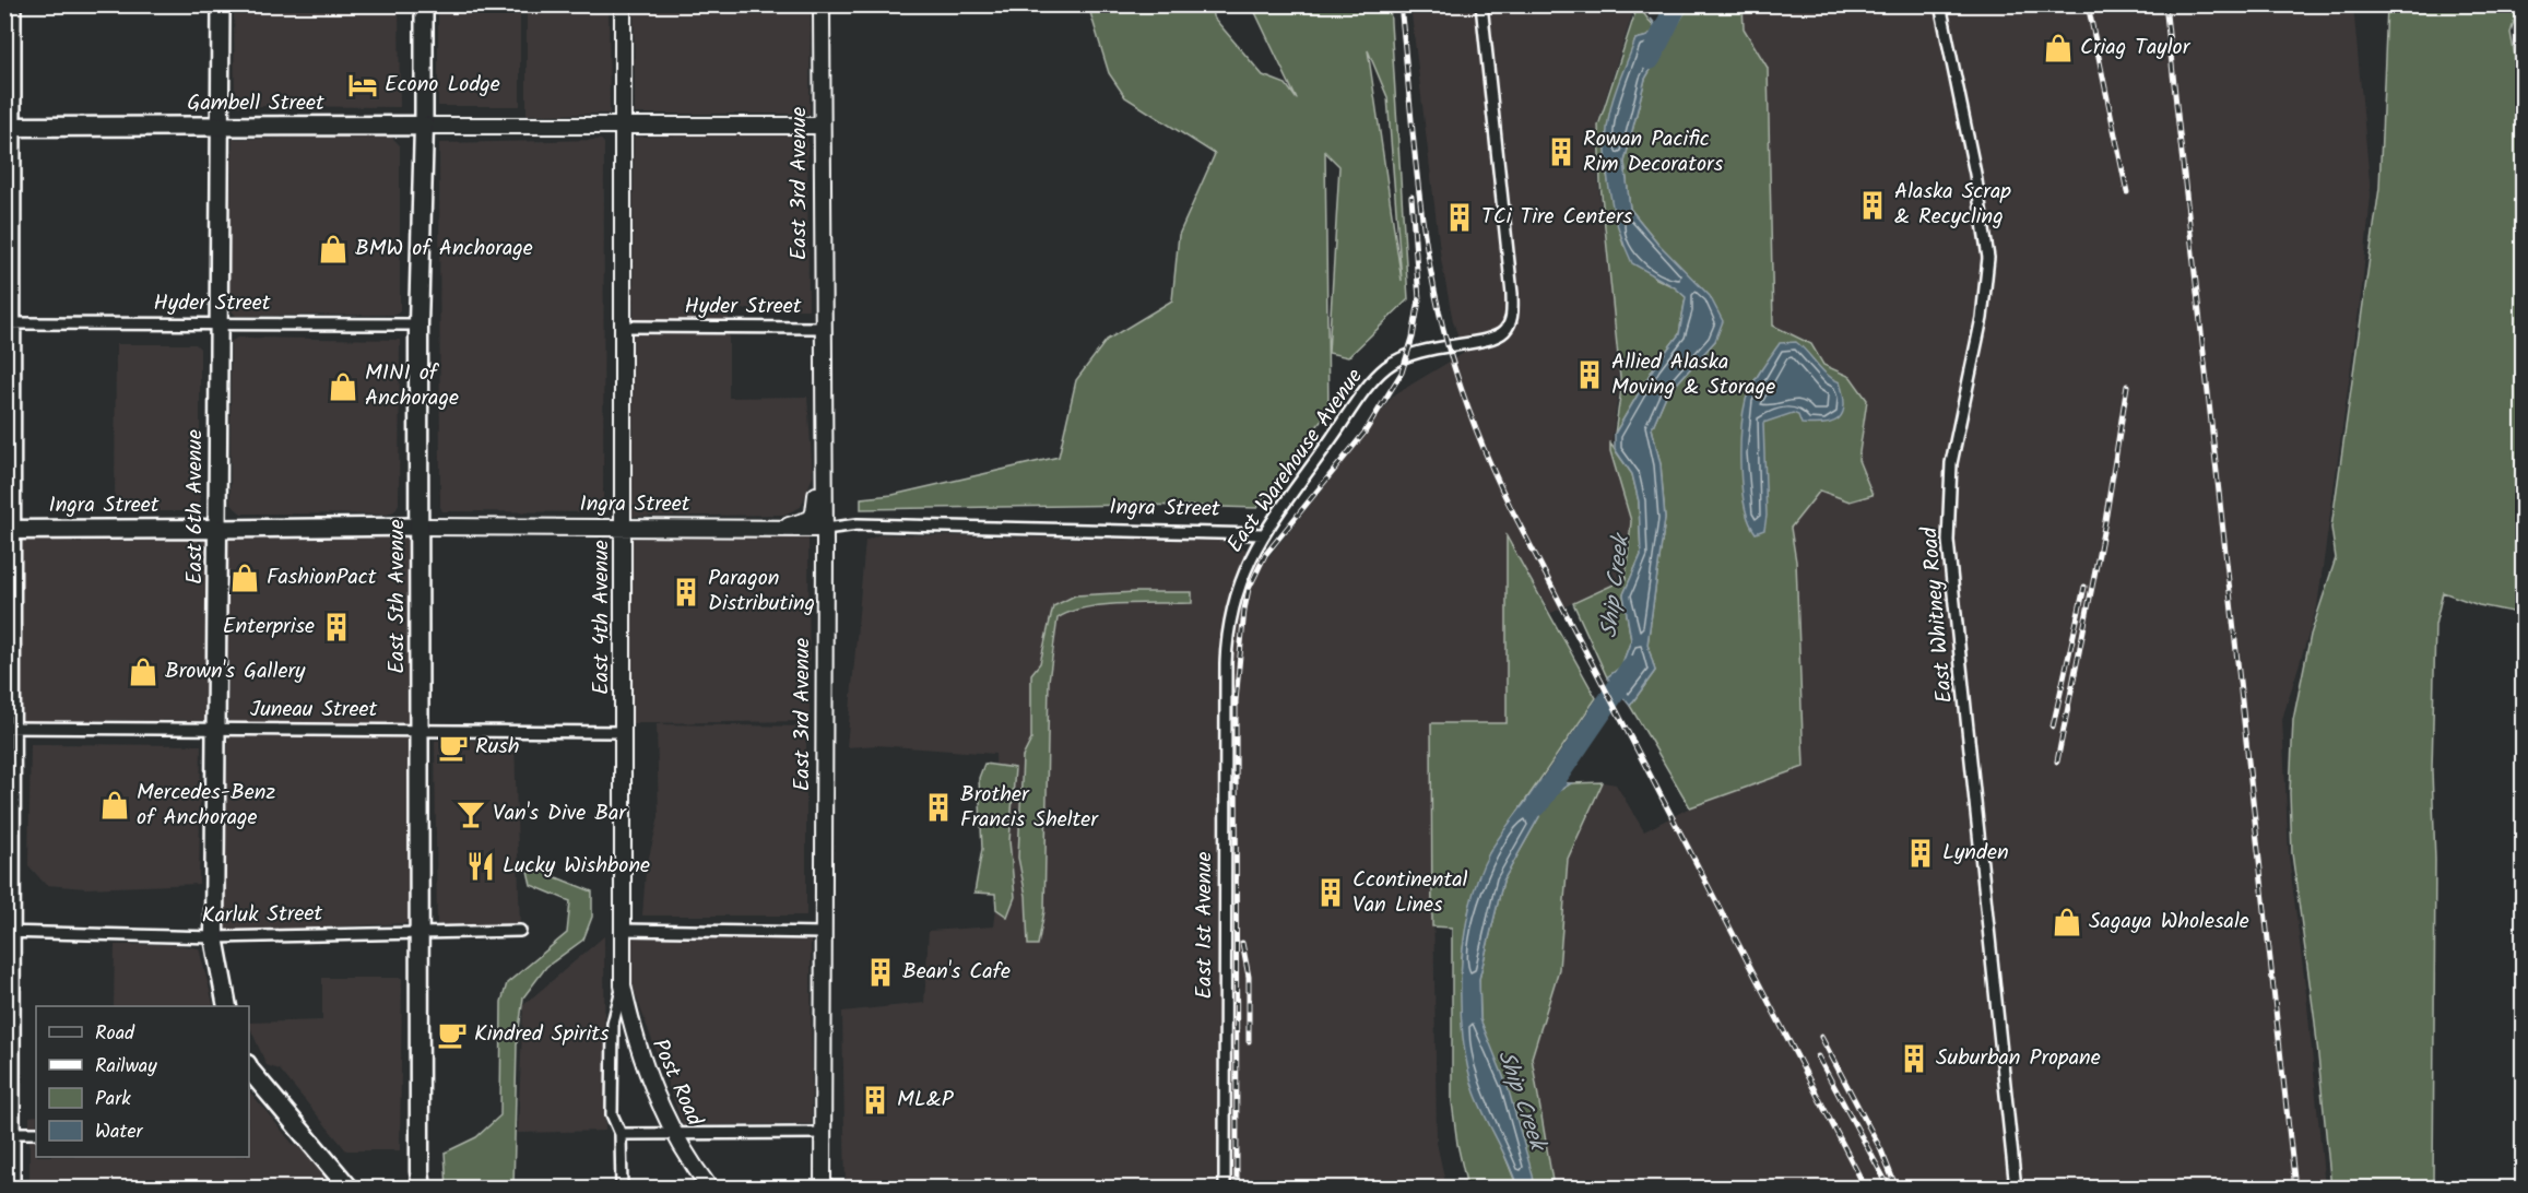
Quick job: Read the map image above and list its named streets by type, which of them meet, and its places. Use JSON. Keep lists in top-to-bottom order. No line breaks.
{"streets":{"highway":["Gambell Street","Ingra Street","East 6th Avenue","East 5th Avenue"],"main road":["East 3rd Avenue","East 4th Avenue","Post Road"],"street":["Hyder Street","East Warehouse Avenue","East Whitney Road","Juneau Street","Karluk Street","East 1st Avenue"]},"crossings":[["Gambell Street","East 3rd Avenue"],["Gambell Street","East 6th Avenue"],["Gambell Street","East 5th Avenue"],["Gambell Street","East 4th Avenue"],["East 3rd Avenue","Hyder Street"],["East 3rd Avenue","Ingra Street"],["Hyder Street","East 6th Avenue"],["Hyder Street","East 5th Avenue"],["Hyder Street","East 4th Avenue"],["East Warehouse Avenue","Ingra Street"],["East Warehouse Avenue","East 1st Avenue"],["Ingra Street","East 6th Avenue"],["Ingra Street","East 5th Avenue"],["Ingra Street","East 4th Avenue"],["East 6th Avenue","Juneau Street"],["East 6th Avenue","Karluk Street"],["East 5th Avenue","Juneau Street"],["East 5th Avenue","Karluk Street"],["East 4th Avenue","Juneau Street"],["East 4th Avenue","Post Road"]],"water":["Ship Creek"],"places":{"shop":["Criag Taylor","BMW of Anchorage","MINI of Anchorage","FashionPact","Brown's Gallery","Mercedes-Benz of Anchorage","Sagaya Wholesale"],"hotel":["Econo Lodge"],"building":["Rowan Pacific Rim Decorators","Alaska Scrap & Recycling","TCi Tire Centers","Allied Alaska Moving & Storage","Paragon Distributing","Enterprise","Brother Francis Shelter","Lynden","Ccontinental Van Lines","Bean's Cafe","Suburban Propane","ML&P"],"cafe":["Rush","Kindred Spirits"],"bar":["Van's Dive Bar"],"restaurant":["Lucky Wishbone"]},"legend":["Road","Railway","Park","Water"]}
